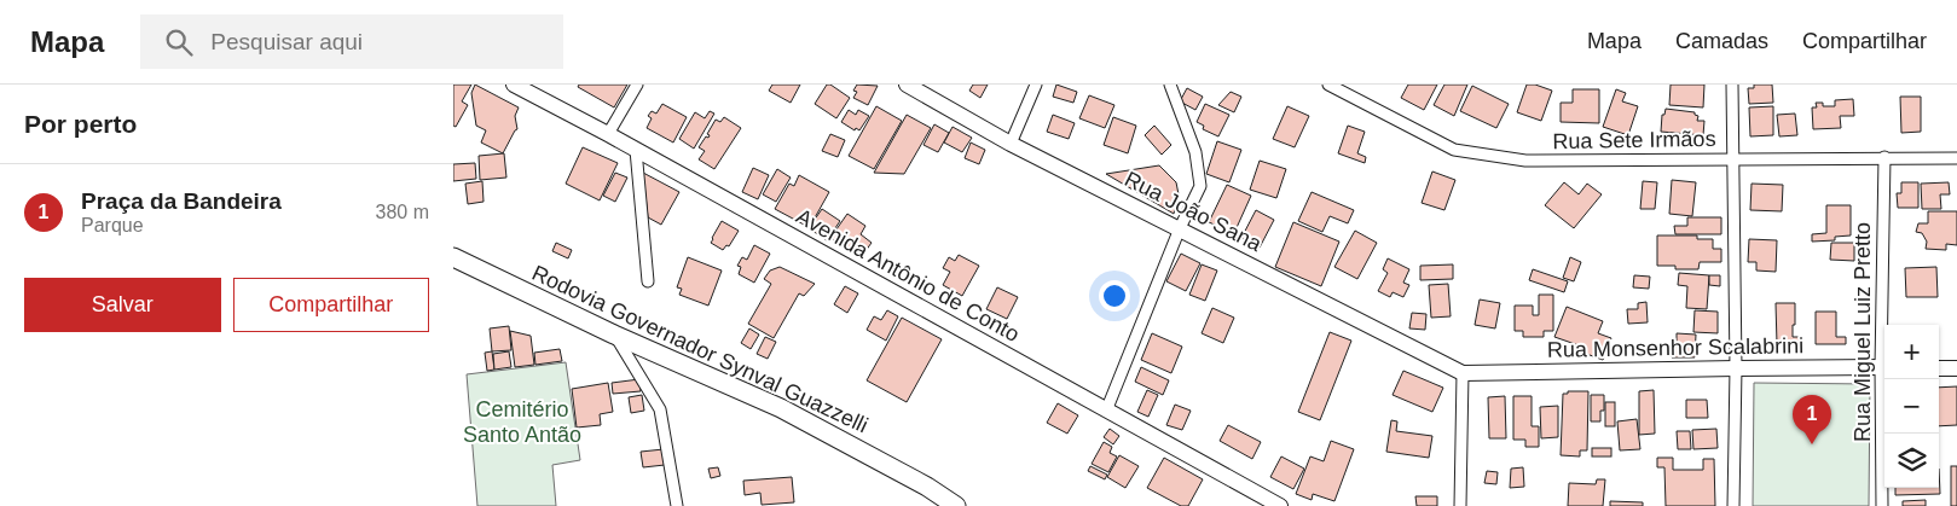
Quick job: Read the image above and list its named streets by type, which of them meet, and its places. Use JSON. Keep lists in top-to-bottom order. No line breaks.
{"streets":{"main road":["Rodovia Governador Synval Guazzelli"],"street":["Rua Sete Irmãos","Rua João Sana","Avenida Antônio de Conto","Rua Miguel Luiz Pretto","Rua Monsenhor Scalabrini"]},"crossings":[["Rua Sete Irmãos","Rua Miguel Luiz Pretto"],["Rua João Sana","Rua Monsenhor Scalabrini"]],"parks":["Cemitério Santo Antão"],"page":{"header":"Mapa","search":"Pesquisar aqui","nav":["Mapa","Camadas","Compartilhar"],"heading":"Por perto","list":[{"mark":"1","name":"Praça da Bandeira","note":"Parque","value":"380 m"}],"buttons":["Salvar","Compartilhar"],"map_buttons":["+","−"],"pins":"1"}}
